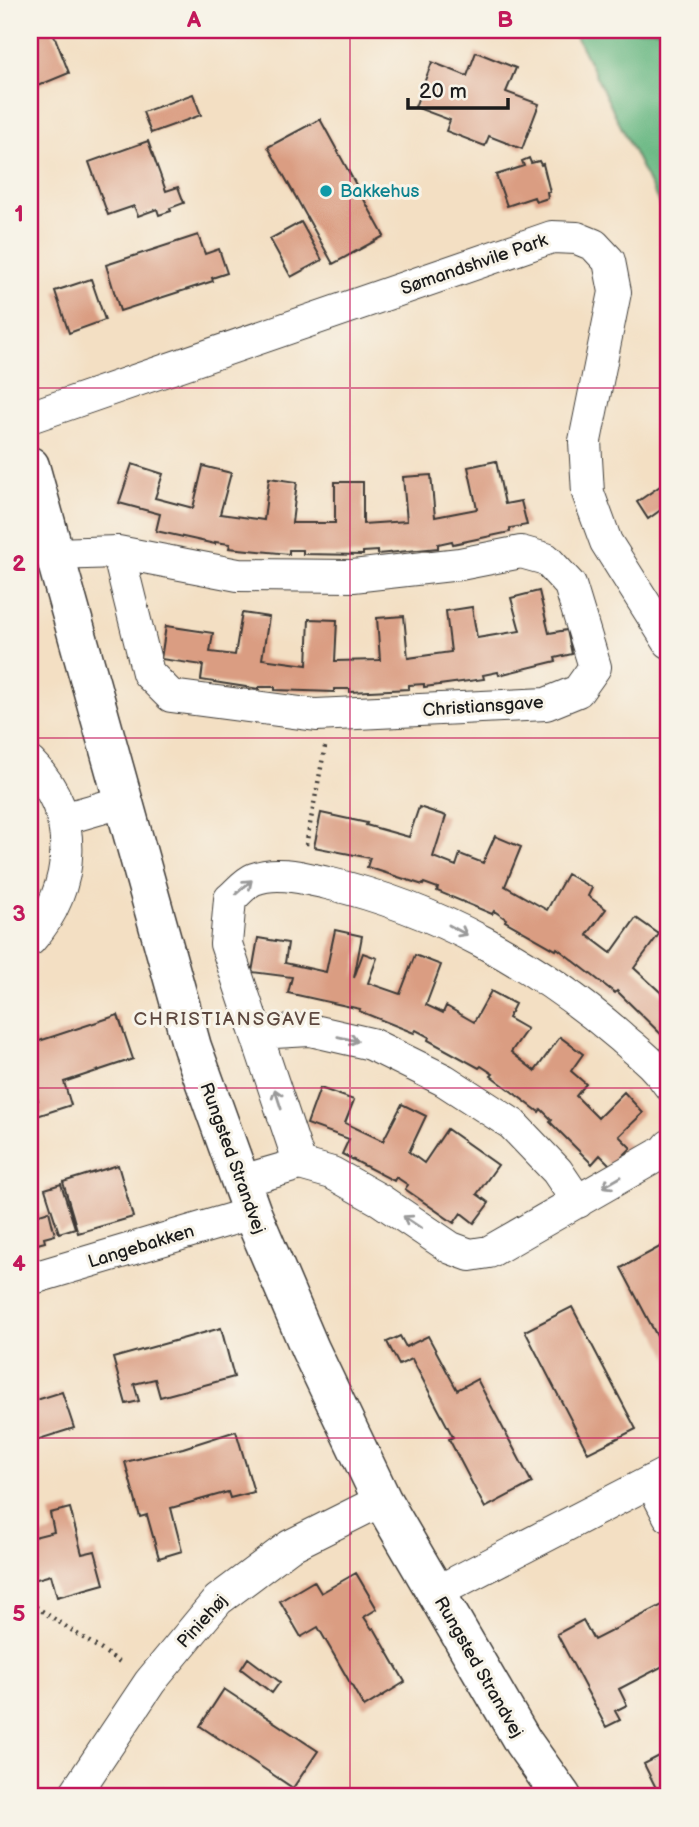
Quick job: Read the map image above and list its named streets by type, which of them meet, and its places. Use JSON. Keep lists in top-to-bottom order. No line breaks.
{"streets":{"main road":["Rungsted Strandvej"],"street":["Sømandshvile Park","Christiansgave","Langebakken","Piniehøj"]},"crossings":[["Christiansgave","Rungsted Strandvej"],["Rungsted Strandvej","Langebakken"],["Rungsted Strandvej","Piniehøj"]],"districts":["CHRISTIANSGAVE"],"places":["Bakkehus"],"scale_bar":"20 m","grid":{"columns":["A","B"],"rows":["1","2","3","4","5"]}}
